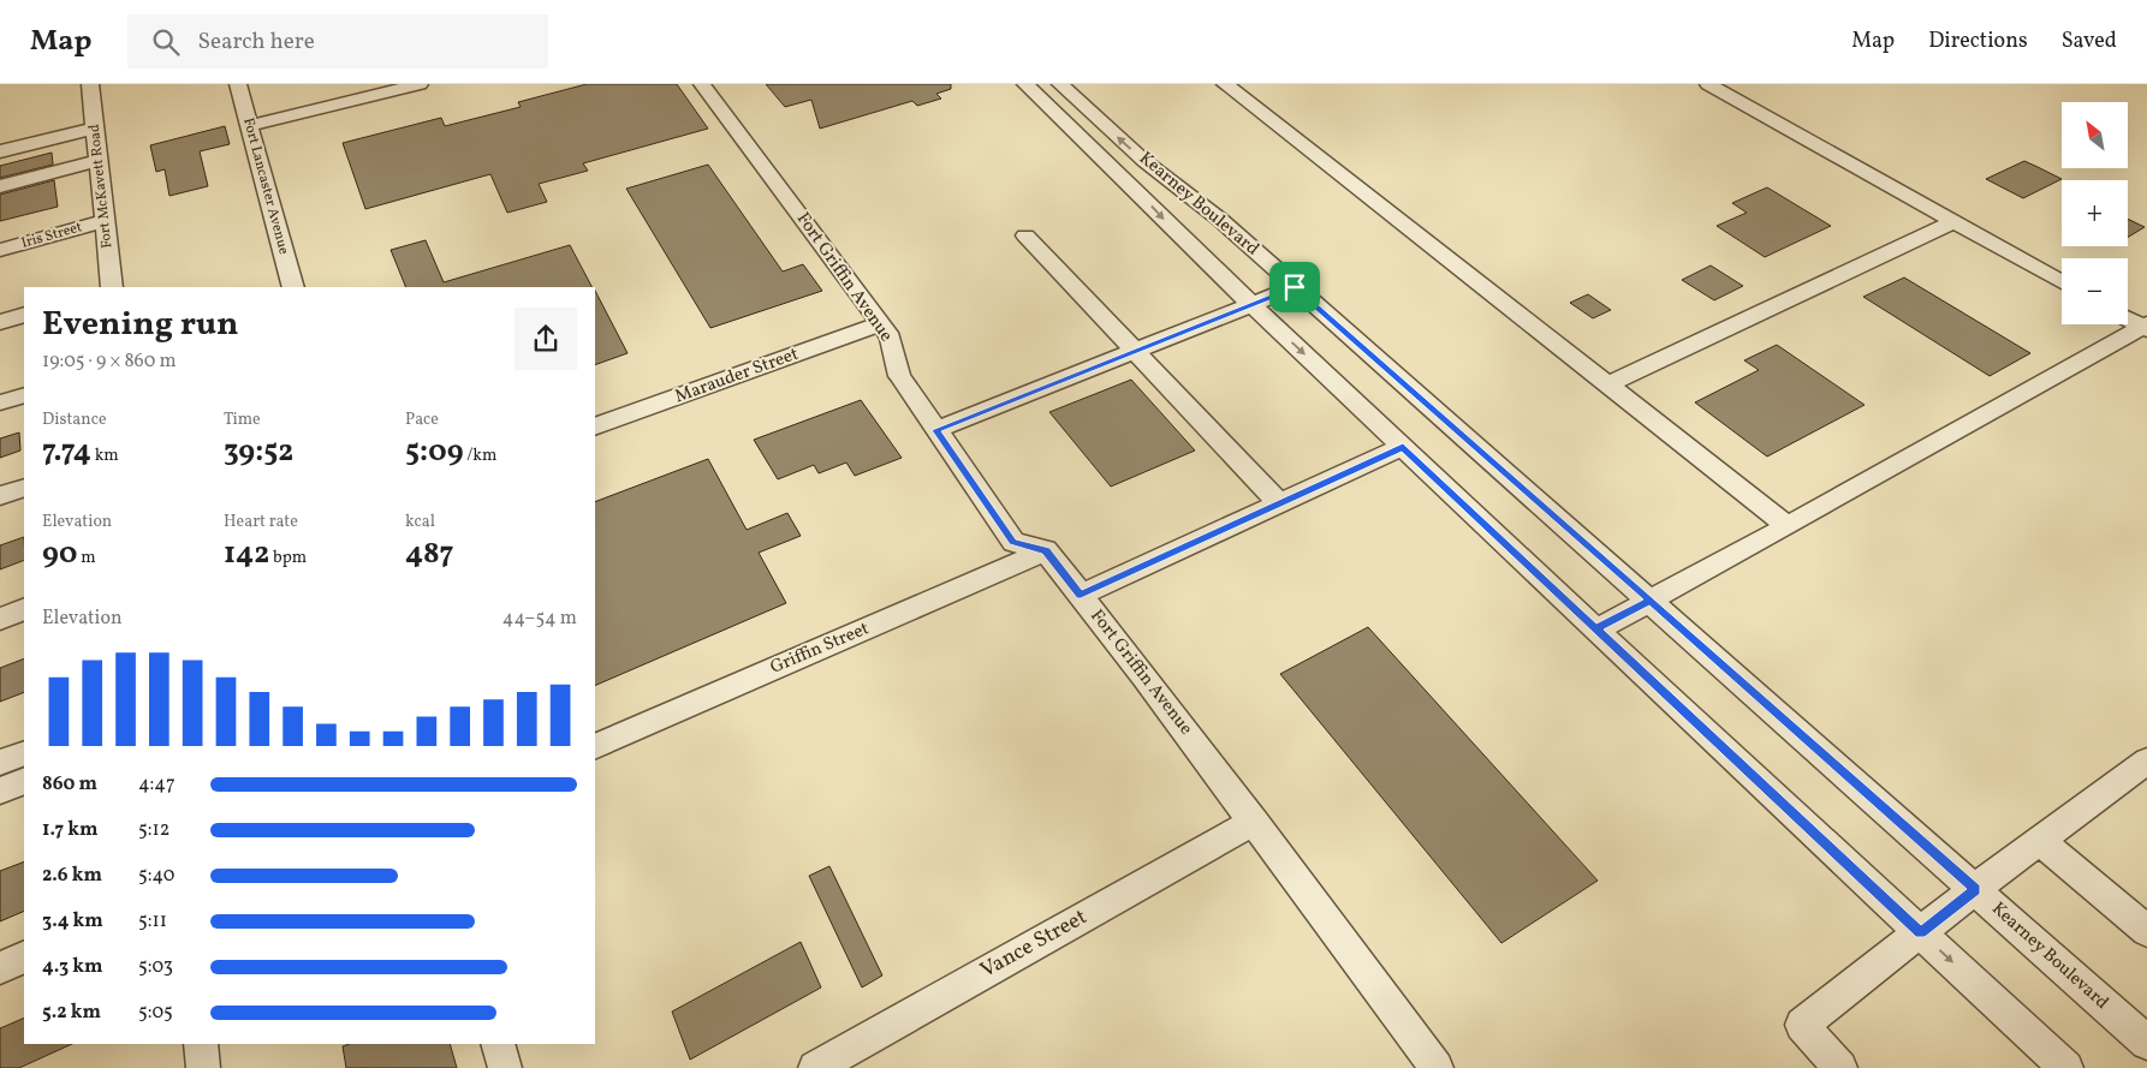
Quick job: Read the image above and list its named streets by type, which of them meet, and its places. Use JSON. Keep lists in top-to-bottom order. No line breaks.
{"streets":{"street":["Fort McKavett Road","Fort Lancaster Avenue","Kearney Boulevard","Iris Street","Fort Griffin Avenue","Marauder Street","Griffin Street","Vance Street"]},"crossings":[["Fort McKavett Road","Iris Street"],["Fort Griffin Avenue","Marauder Street"],["Fort Griffin Avenue","Griffin Street"],["Fort Griffin Avenue","Vance Street"]],"north":"top left","page":{"header":"Map","search":"Search here","nav":["Map","Directions","Saved"],"map_buttons":["+","−"],"heading":["Evening run","19:05 · 9 × 860 m"],"stats":[["Distance","7.74 km"],["Time","39:52"],["Pace","5:09 /km"],["Elevation","90 m"],["Heart rate","142 bpm"],["kcal","487"]],"chart":["Elevation","44–54 m"],"list":[{"name":"860 m","note":"4:47"},{"name":"1.7 km","note":"5:12"},{"name":"2.6 km","note":"5:40"},{"name":"3.4 km","note":"5:11"},{"name":"4.3 km","note":"5:03"},{"name":"5.2 km","note":"5:05"}]}}
